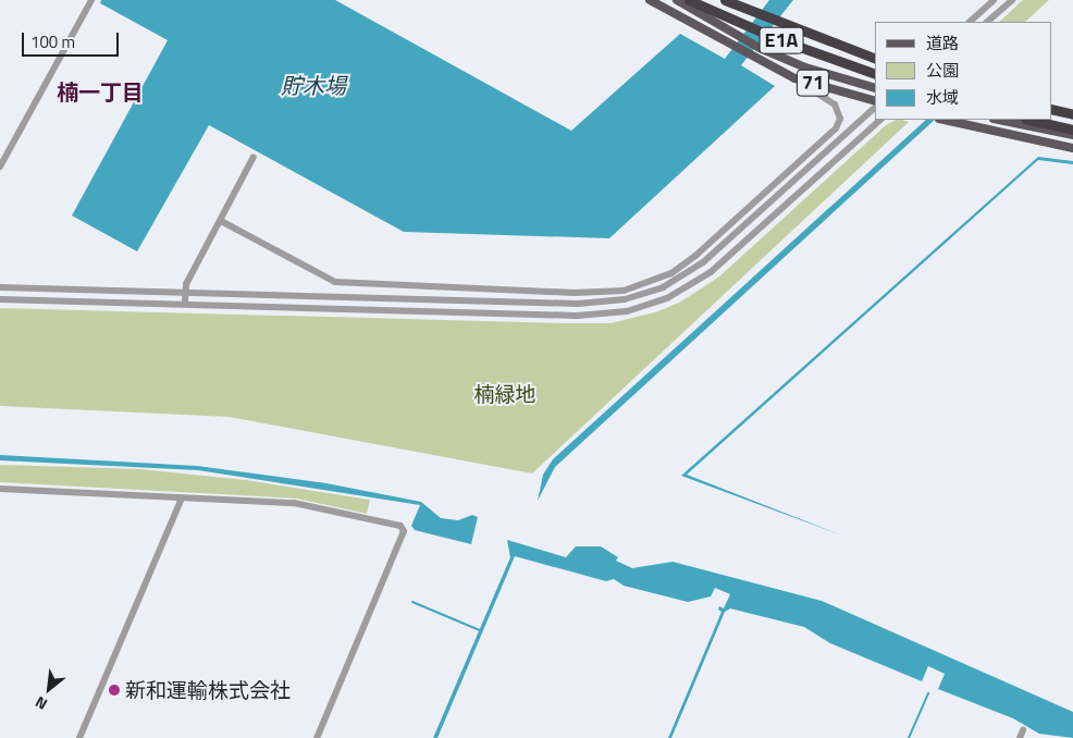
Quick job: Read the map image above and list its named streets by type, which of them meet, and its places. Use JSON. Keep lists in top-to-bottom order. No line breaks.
{"streets":{"highway":["E1A"],"main road":["71"]},"districts":["楠一丁目"],"water":["貯木場"],"parks":["楠緑地"],"places":["新和運輸株式会社"],"legend":["道路","公園","水域"],"scale_bar":"100 m","north":"bottom left"}
